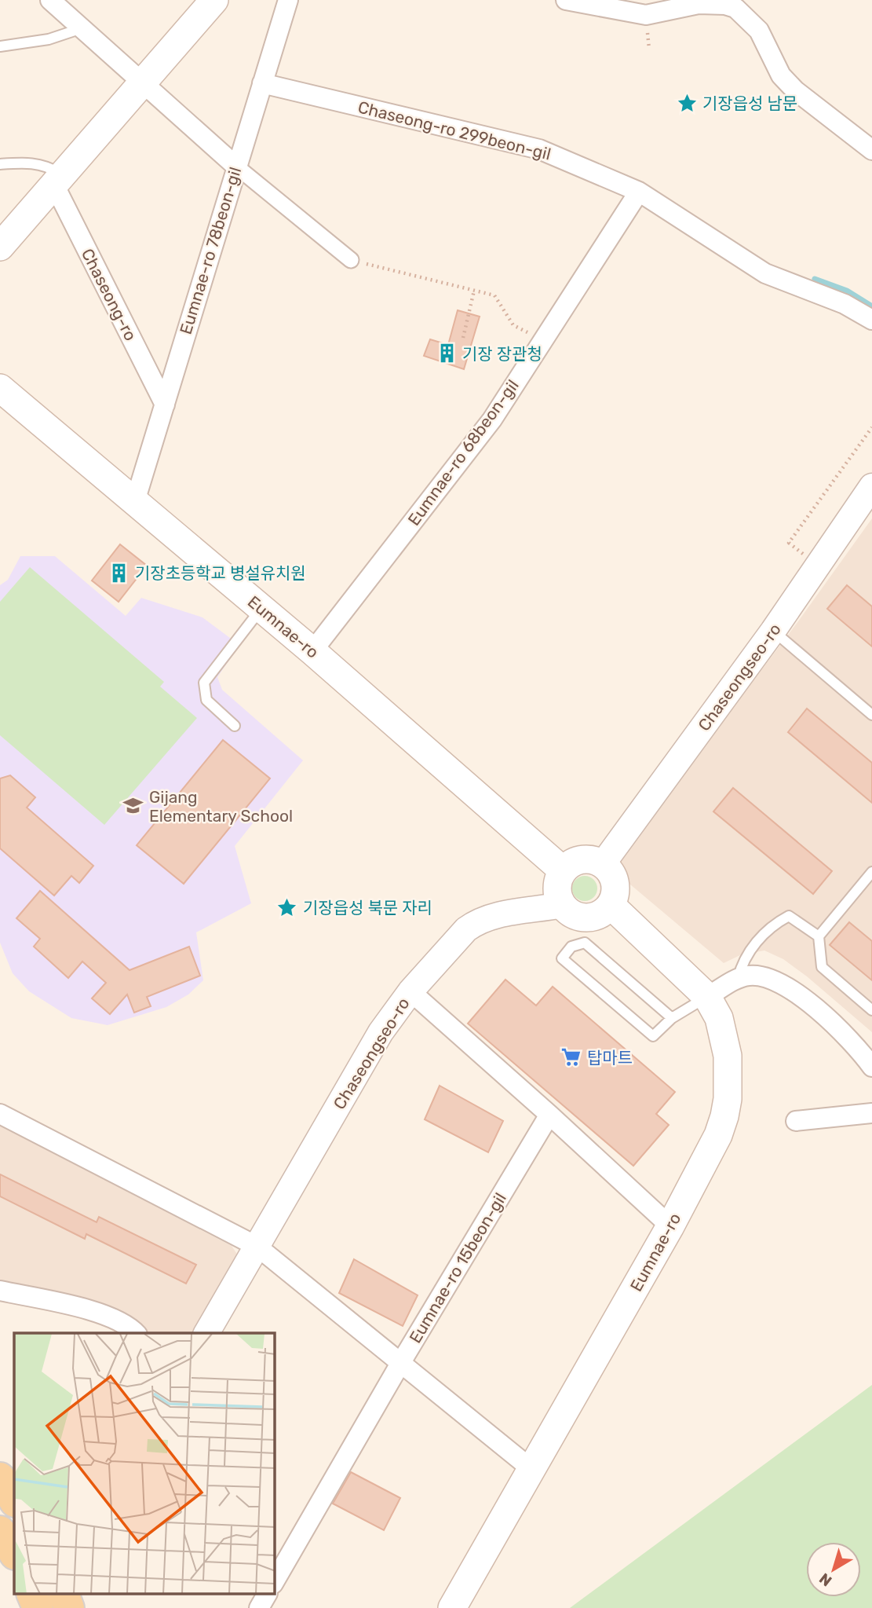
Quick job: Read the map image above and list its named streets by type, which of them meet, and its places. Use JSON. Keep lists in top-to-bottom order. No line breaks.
{"streets":{"main road":["Eumnae-ro"],"street":["Chaseong-ro 299beon-gil","Eumnae-ro 78beon-gil","Chaseong-ro","Eumnae-ro 68beon-gil","Chaseongseo-ro","Eumnae-ro 15beon-gil"]},"crossings":[["Chaseong-ro 299beon-gil","Eumnae-ro 78beon-gil"],["Chaseong-ro 299beon-gil","Eumnae-ro 68beon-gil"],["Eumnae-ro 78beon-gil","Chaseong-ro"],["Eumnae-ro 78beon-gil","Eumnae-ro"],["Eumnae-ro 68beon-gil","Eumnae-ro"],["Eumnae-ro","Chaseongseo-ro"]],"places":{"place":["기장읍성 남문","기장읍성 북문 자리"],"building":["기장 장관청","기장초등학교 병설유치원"],"school or university":["Gijang Elementary School"],"supermarket":["탑마트"]},"north":"bottom left"}
